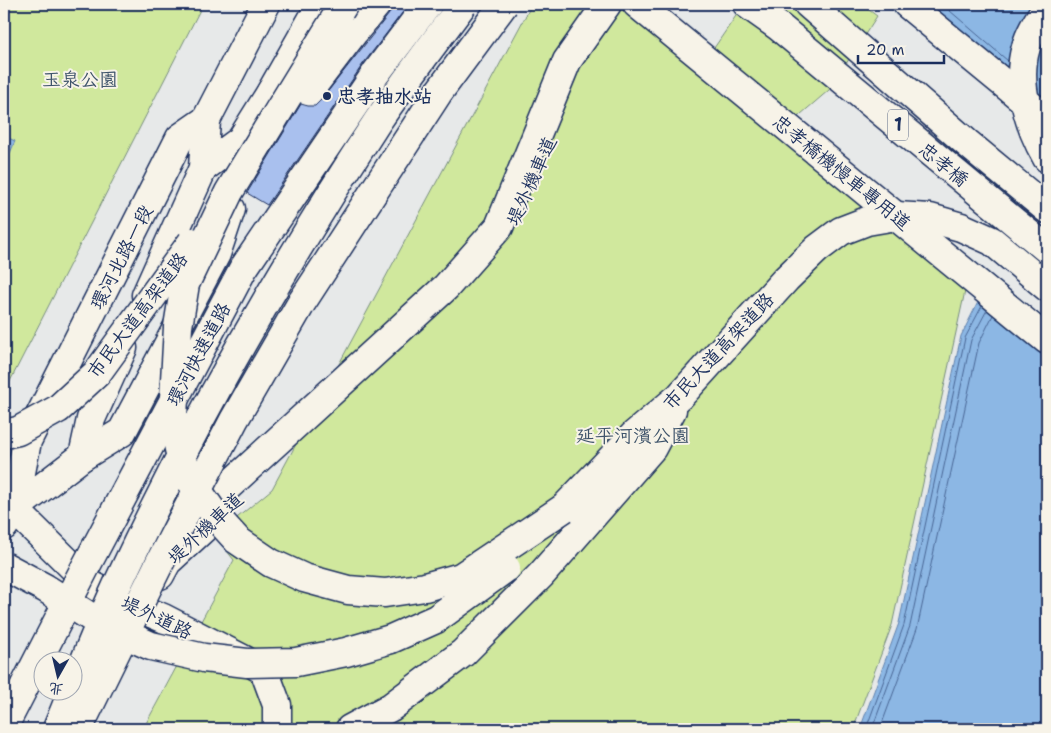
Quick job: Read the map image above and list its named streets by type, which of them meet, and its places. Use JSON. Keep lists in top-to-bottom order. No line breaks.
{"streets":{"main road":["1","忠孝橋","忠孝橋機慢車專用道","堤外機車道","環河北路一段","市民大道高架道路","環河快速道路","堤外道路"]},"crossings":[["堤外機車道","堤外道路"],["環河北路一段","堤外道路"]],"parks":["玉泉公園","延平河濱公園"],"places":["忠孝抽水站"],"scale_bar":"20 m","north":"bottom"}
